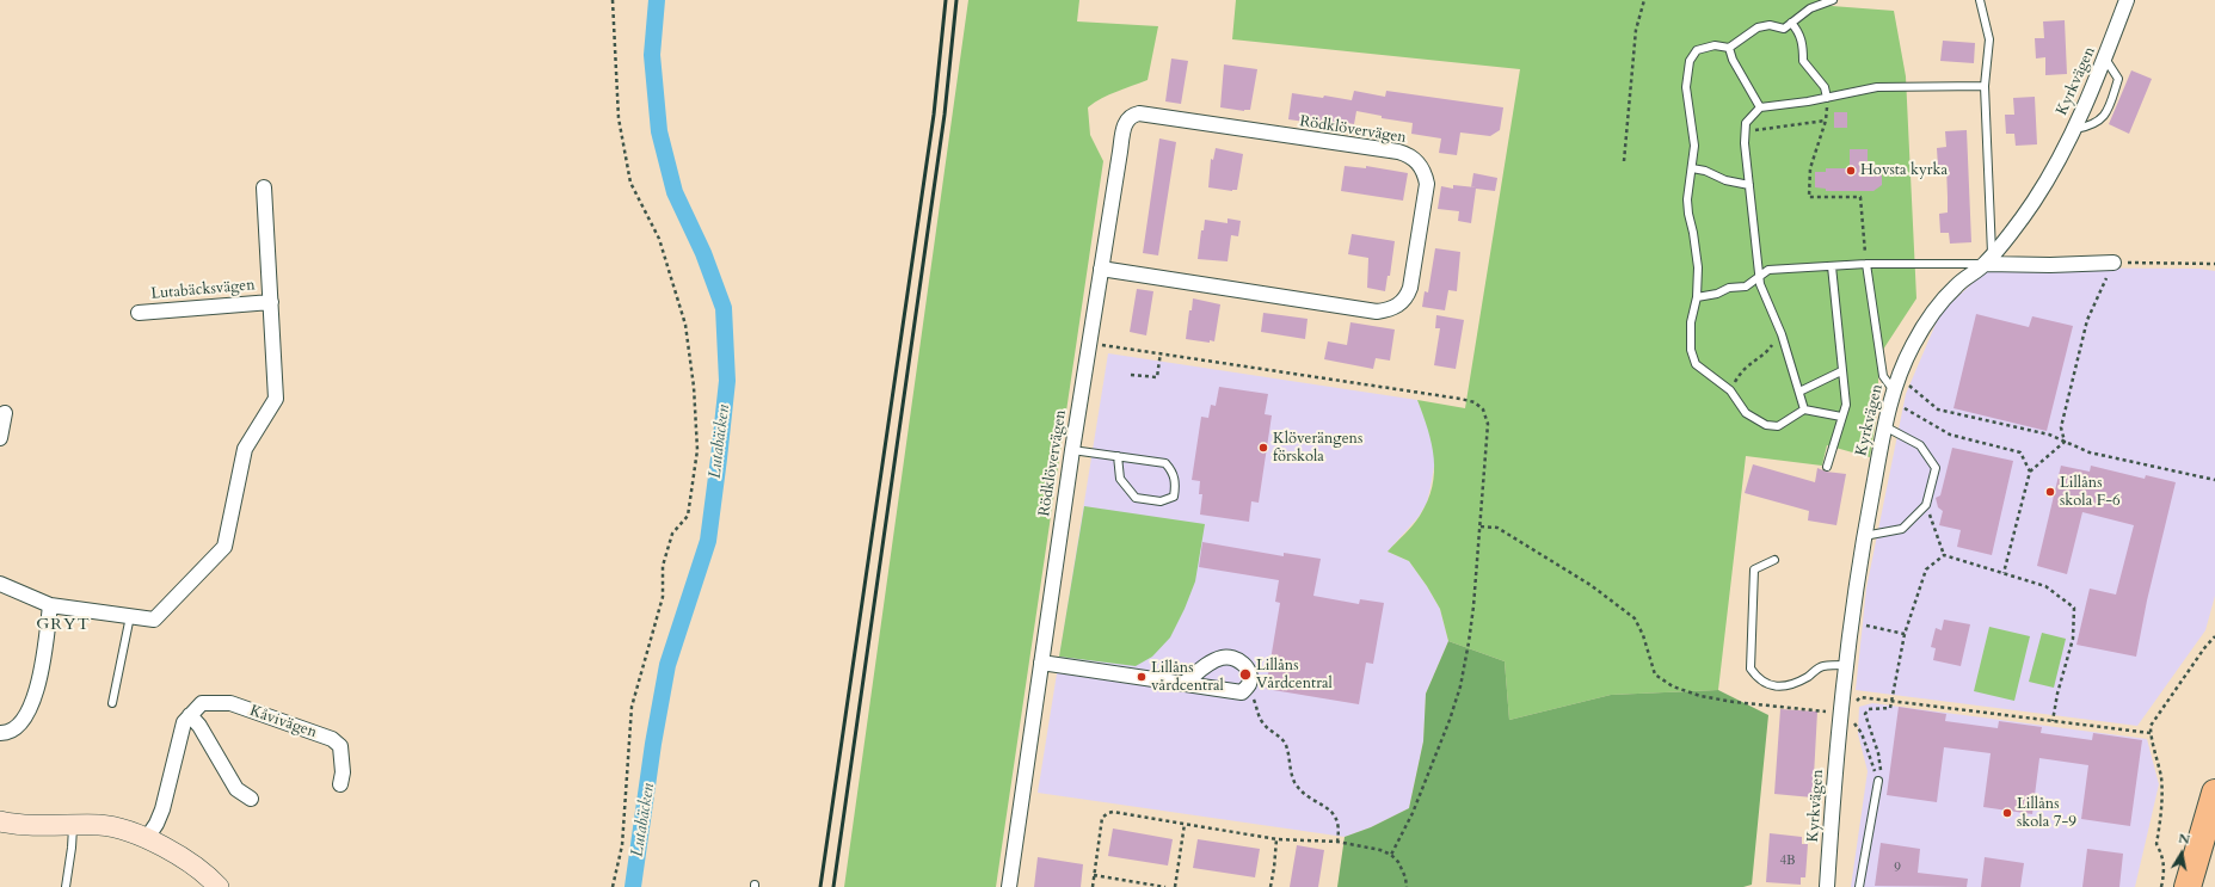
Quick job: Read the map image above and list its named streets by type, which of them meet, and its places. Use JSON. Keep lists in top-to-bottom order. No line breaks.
{"streets":{"street":["Kyrkvägen","Rödklövervägen","Lutabäcksvägen","Kåvivägen"]},"districts":["GRYT"],"water":["Lutabäcken"],"places":["Hovsta kyrka","Klöverängens förskola","Lillåns skola F-6","Lillåns Vårdcentral","Lillåns vårdcentral","Lillåns skola 7-9"],"house_numbers":["4B","9"],"north":"top"}
